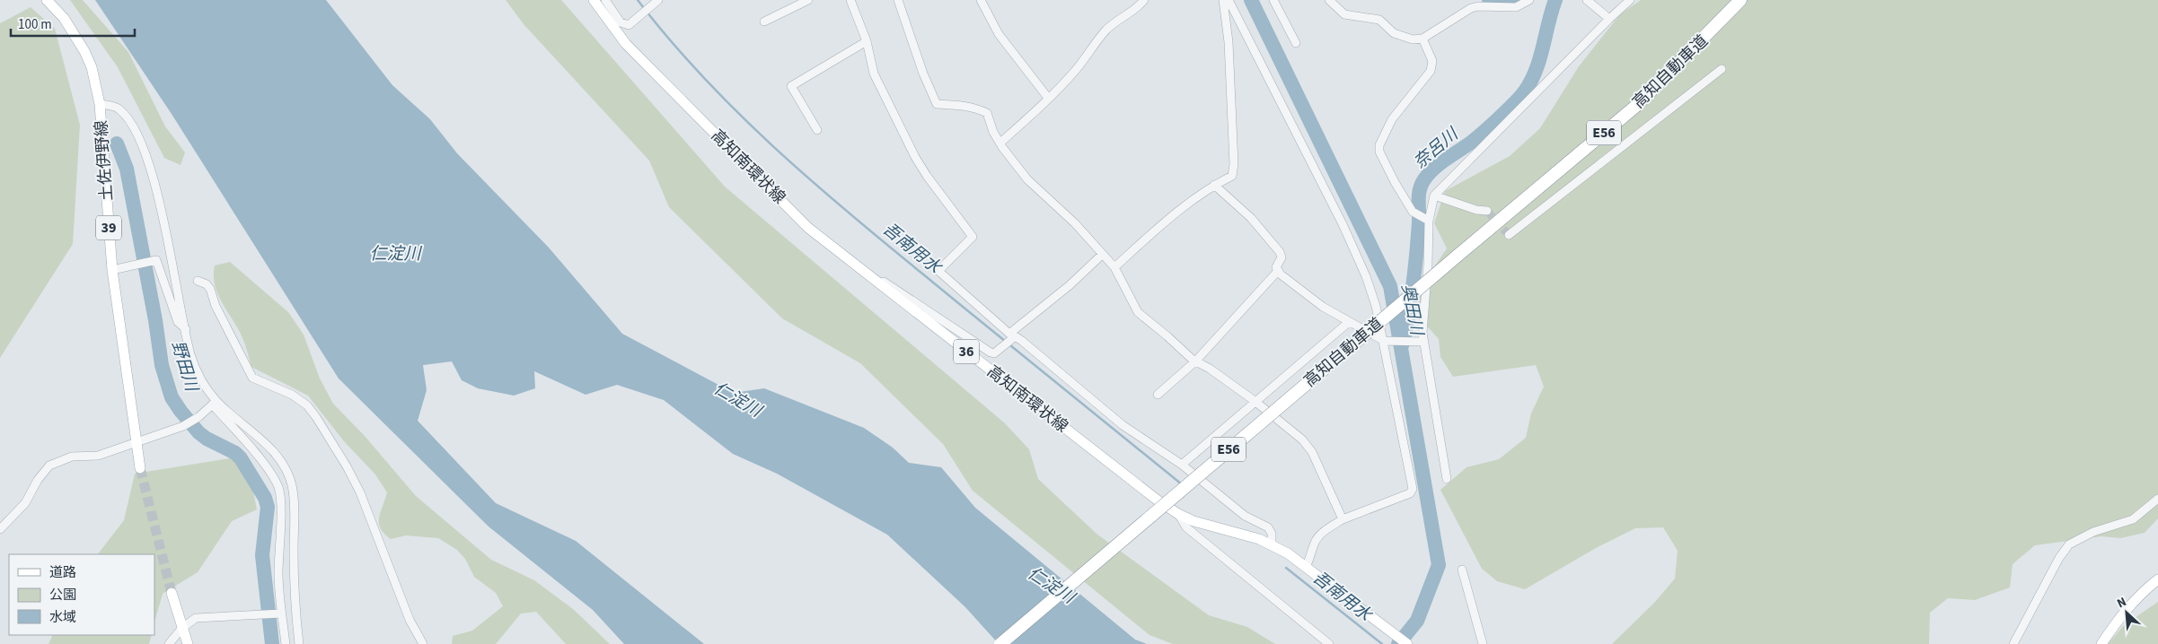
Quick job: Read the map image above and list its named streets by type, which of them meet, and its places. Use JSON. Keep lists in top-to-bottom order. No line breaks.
{"streets":{"highway":["高知自動車道","E56"],"main road":["土佐伊野線","高知南環状線","39","36"]},"water":["奈呂川","吾南用水","仁淀川","奥田川","野田川"],"legend":["道路","公園","水域"],"scale_bar":"100 m","north":"top left"}
